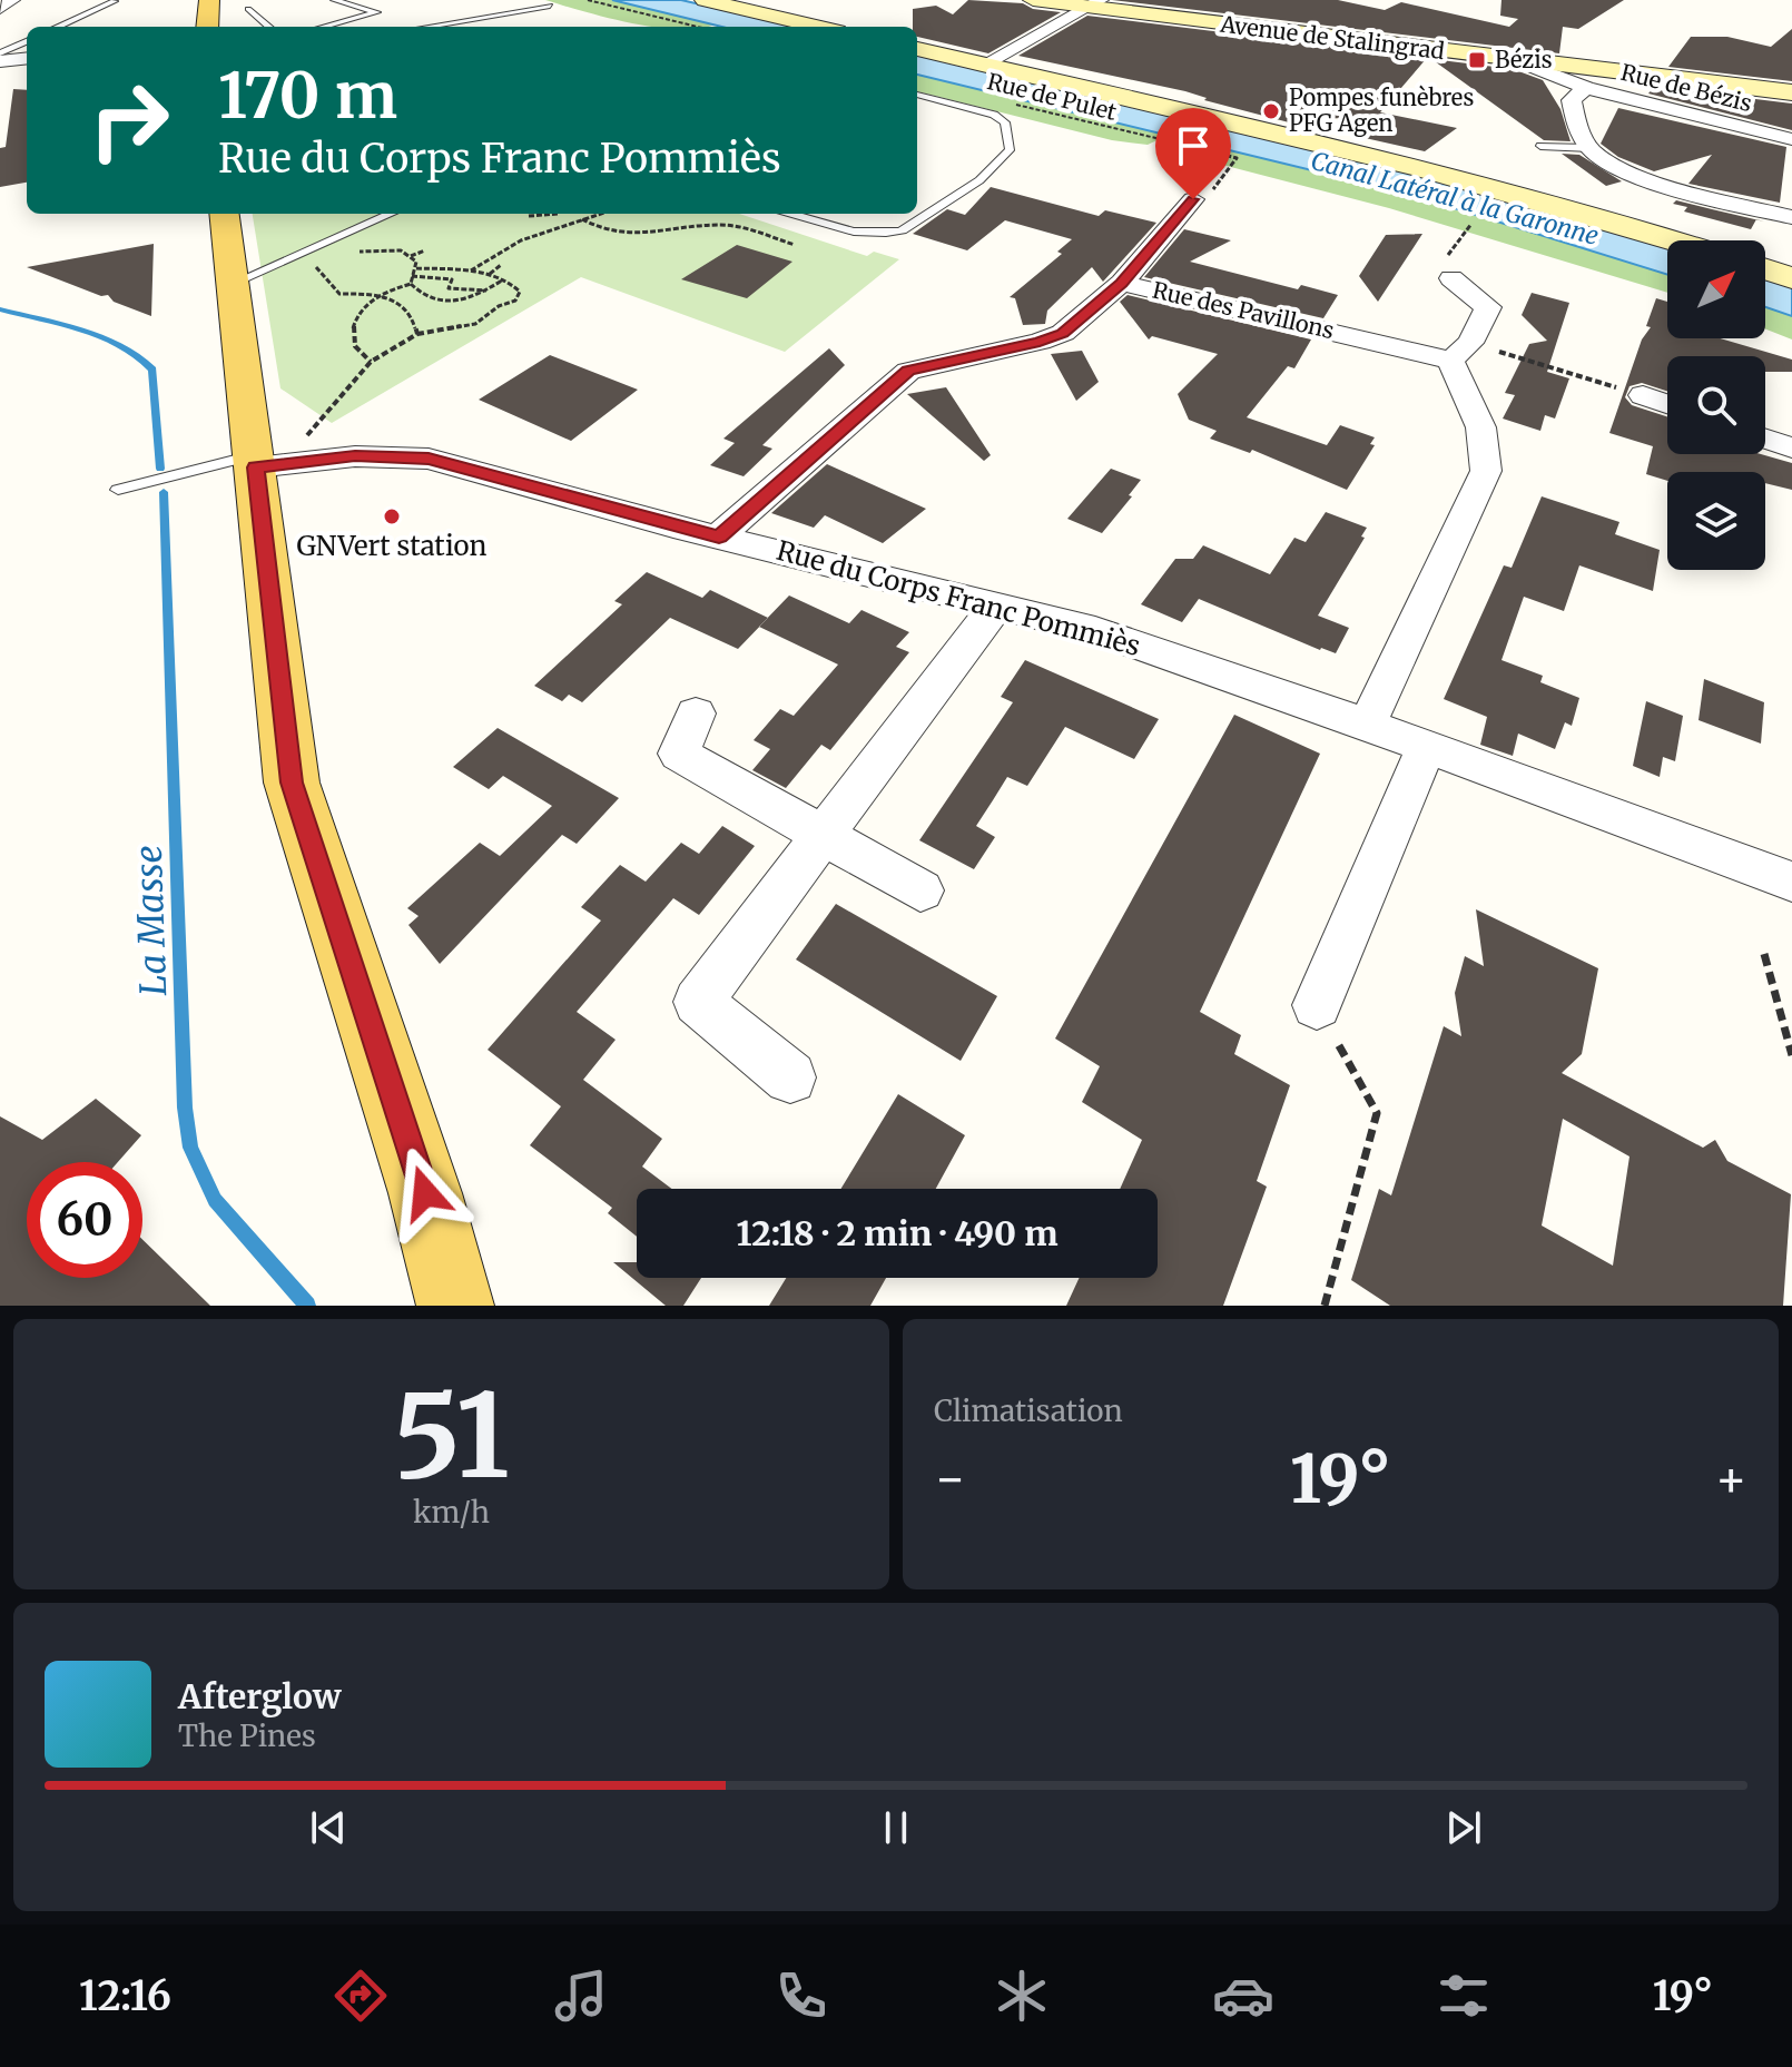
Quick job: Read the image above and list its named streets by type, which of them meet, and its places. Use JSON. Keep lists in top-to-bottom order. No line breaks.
{"streets":{"street":["Avenue de Stalingrad","Rue de Bézis","Rue des Pavillons","Rue du Corps Franc Pommiès"],"path":["Rue de Pulet"]},"crossings":[["Avenue de Stalingrad","Rue de Bézis"],["Rue des Pavillons","Rue du Corps Franc Pommiès"]],"water":["Canal Latéral à la Garonne","La Masse"],"places":{"transit":["Bézis"],"other":["Pompes funèbres PFG Agen","GNVert station"]},"north":"top right","page":{"turn":["170 m","Rue du Corps Franc Pommiès"],"limit":"60","trip":"12:18 · 2 min · 490 m","tile":[["51","km/h"],"Climatisation"],"heat":["−","19°","+"],"song":["Afterglow","The Pines"],"tabs":["12:16","19°"]}}
